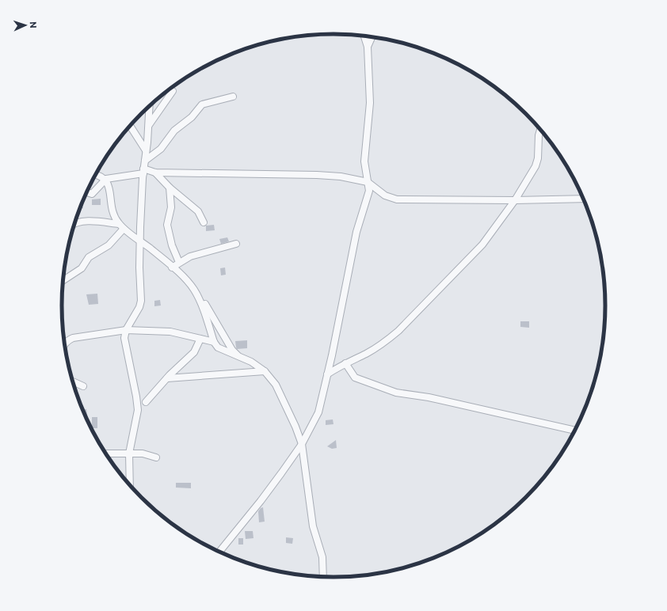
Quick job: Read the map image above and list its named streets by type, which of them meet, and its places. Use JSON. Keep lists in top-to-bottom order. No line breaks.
{"north":"right"}
